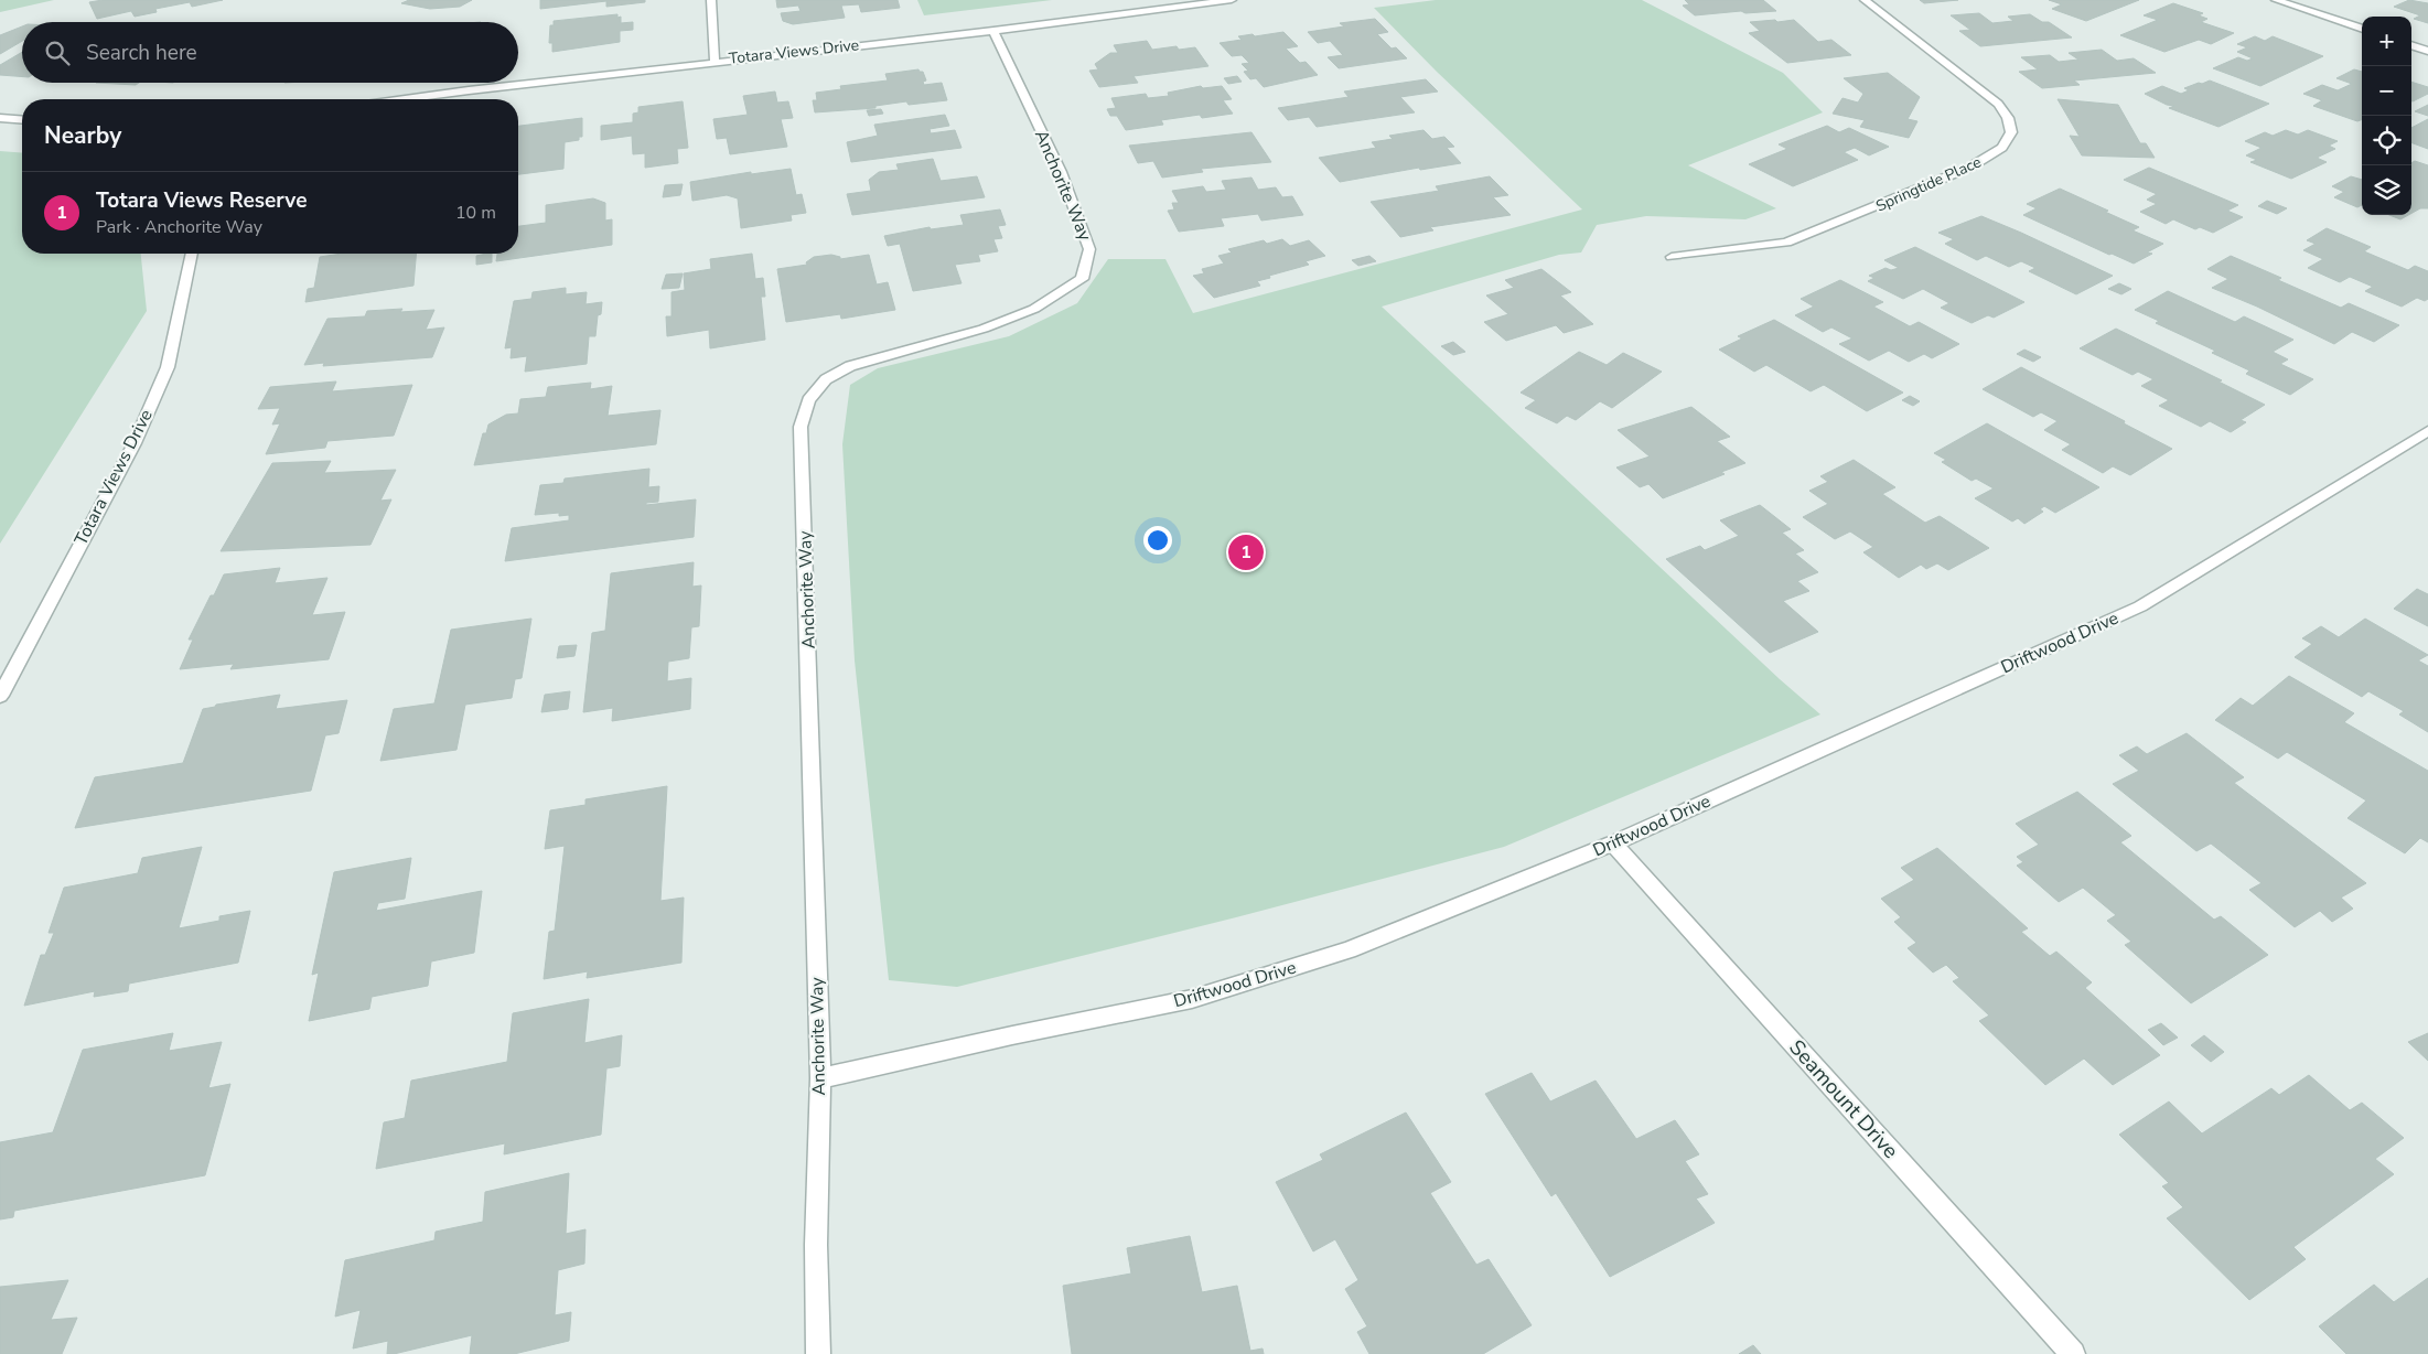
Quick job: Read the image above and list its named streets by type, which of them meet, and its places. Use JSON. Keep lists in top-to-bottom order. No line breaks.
{"streets":{"street":["Totara Views Drive","Springtide Place","Anchorite Way","Driftwood Drive","Seamount Drive"]},"crossings":[["Totara Views Drive","Anchorite Way"],["Anchorite Way","Driftwood Drive"],["Driftwood Drive","Seamount Drive"]],"page":{"map_buttons":["+","−"],"search":"Search here","heading":"Nearby","list":[{"mark":"1","name":"Totara Views Reserve","note":"Park · Anchorite Way","value":"10 m"}],"pins":"1"}}
